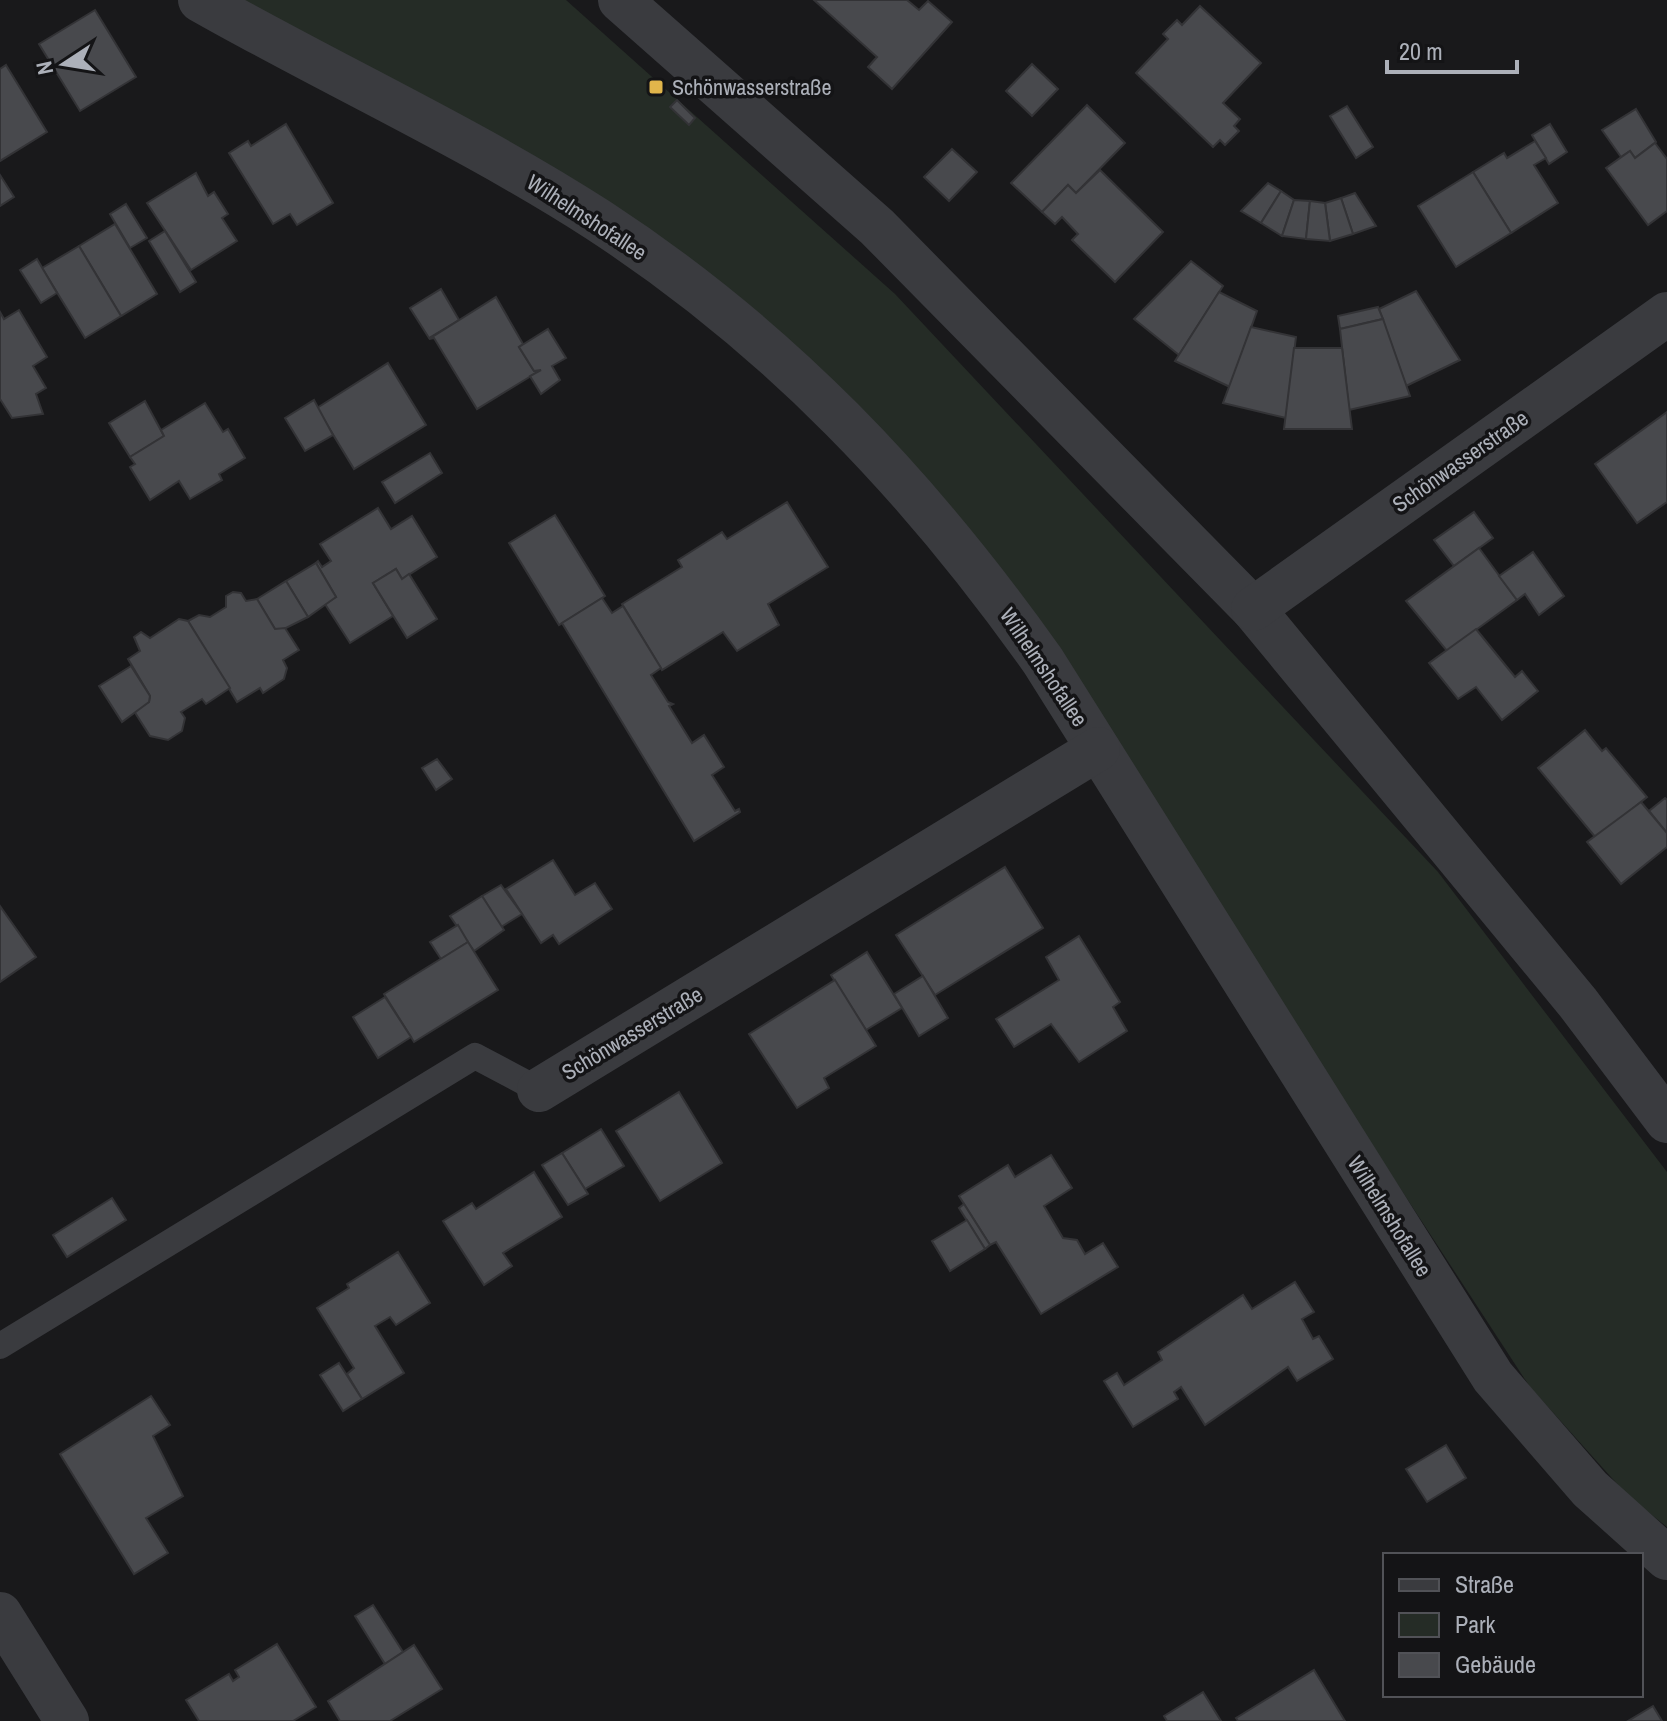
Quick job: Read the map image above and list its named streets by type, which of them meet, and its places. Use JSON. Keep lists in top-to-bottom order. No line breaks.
{"streets":{"street":["Wilhelmshofallee","Schönwasserstraße"]},"crossings":[["Wilhelmshofallee","Schönwasserstraße"]],"places":{"transit":["Schönwasserstraße"]},"legend":["Straße","Park","Gebäude"],"scale_bar":"20 m","north":"left"}
